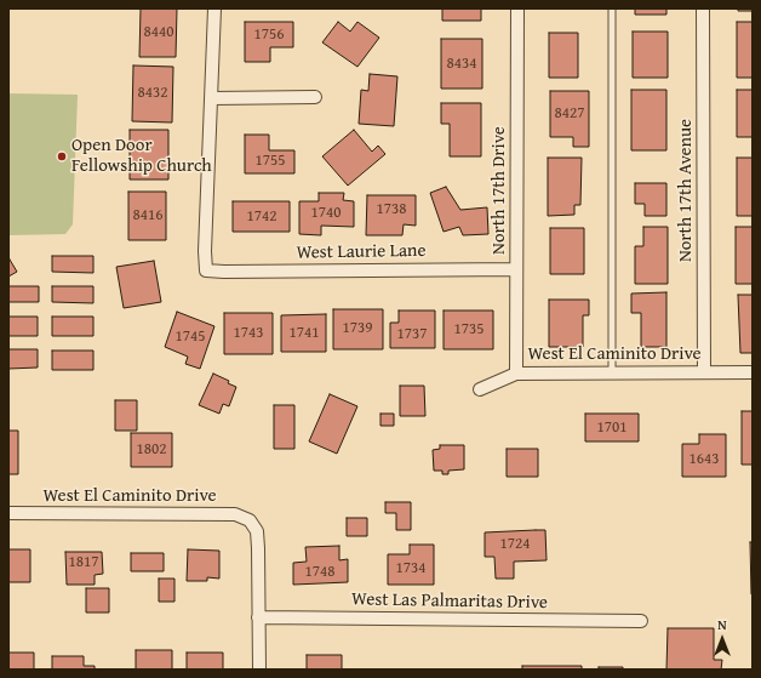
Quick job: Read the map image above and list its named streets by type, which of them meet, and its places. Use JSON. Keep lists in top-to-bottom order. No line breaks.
{"streets":{"street":["North 17th Drive","North 17th Avenue","West Laurie Lane","West El Caminito Drive","West Las Palmaritas Drive"]},"crossings":[["North 17th Drive","West Laurie Lane"],["North 17th Drive","West El Caminito Drive"],["North 17th Avenue","West El Caminito Drive"],["West El Caminito Drive","West Las Palmaritas Drive"]],"places":["Open Door Fellowship Church"],"house_numbers":["8440","1756","8434","8432","8427","1755","1738","1740","8416","1742","1739","1735","1743","1741","1737","1745","1701","1802","1643","1724","1817","1734","1748"],"north":"top"}
